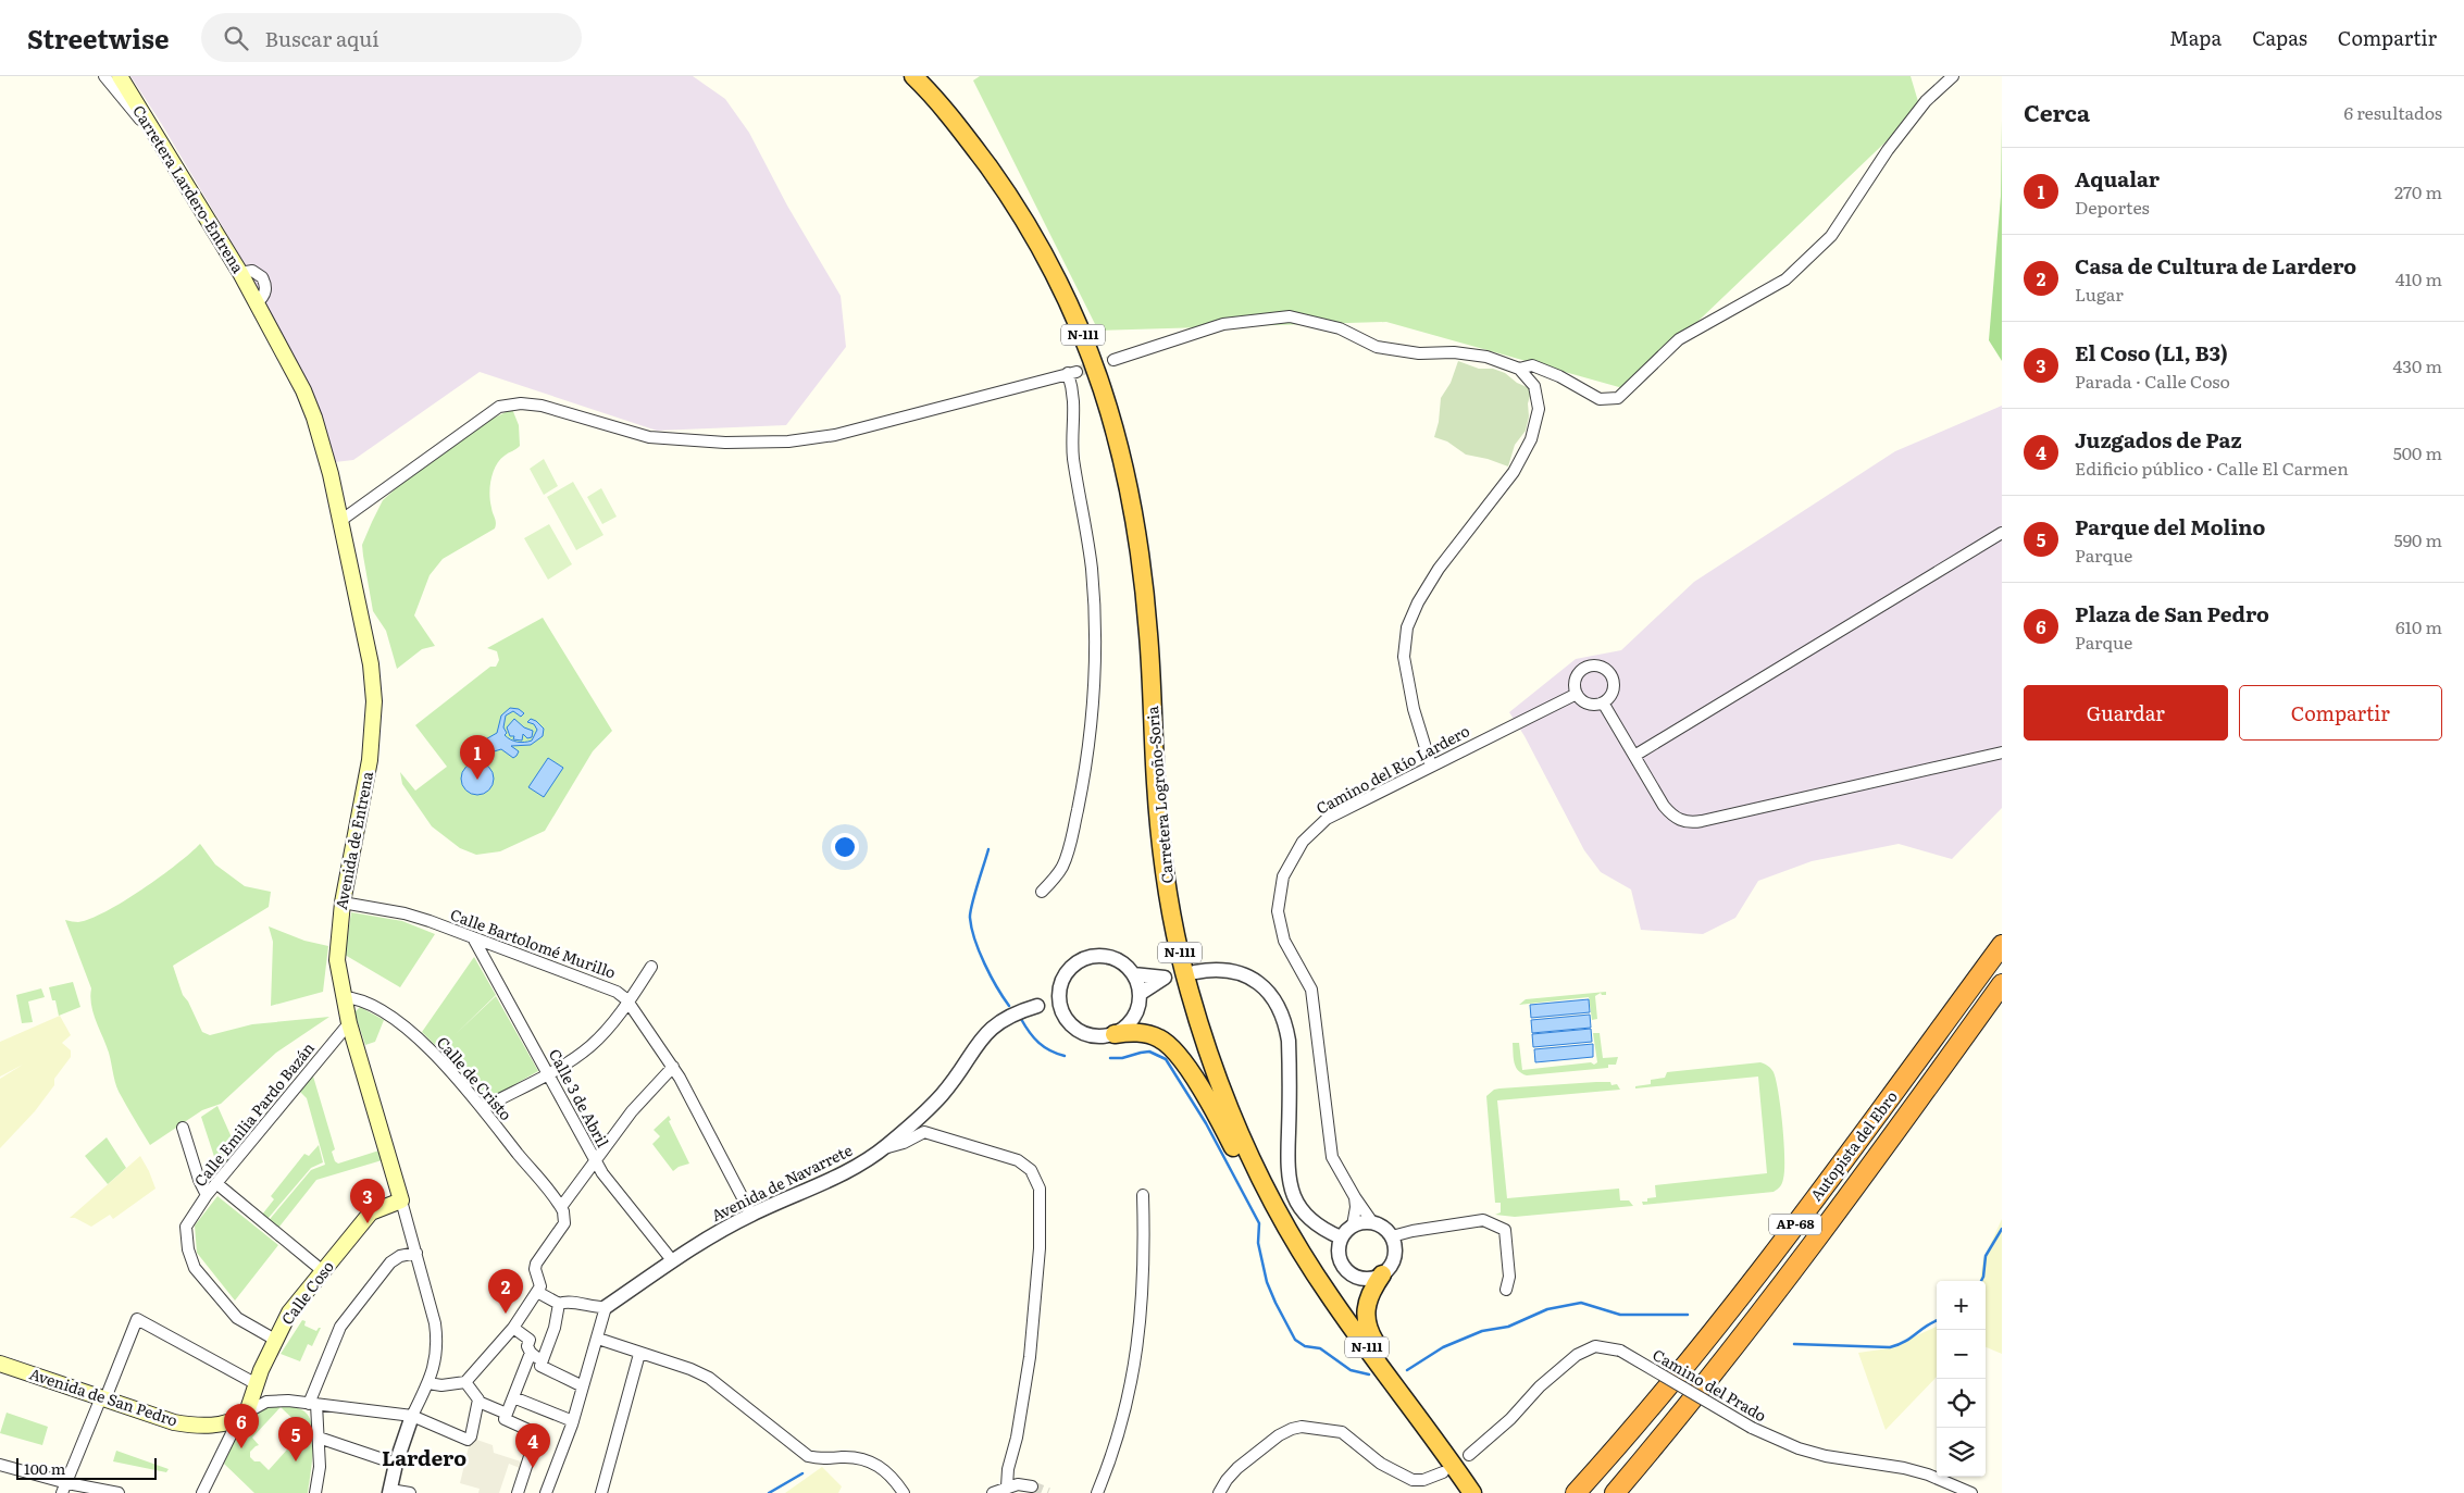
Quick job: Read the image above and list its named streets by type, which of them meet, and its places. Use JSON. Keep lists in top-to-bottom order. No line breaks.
{"streets":{"highway":["N-111","Carretera Logroño-Soria","Autopista del Ebro","AP-68"],"main road":["Carretera Lardero-Entrena","Avenida de Entrena","Calle Coso","Avenida de San Pedro"],"street":["Camino del Río Lardero","Calle Bartolomé Murillo","Calle de Cristo","Calle 3 de Abril","Calle Emilia Pardo Bazán","Avenida de Navarrete","Camino del Prado"]},"crossings":[["Carretera Lardero-Entrena","Avenida de Entrena"],["Avenida de Entrena","Calle Bartolomé Murillo"],["Avenida de Entrena","Calle de Cristo"],["Avenida de Entrena","Calle Emilia Pardo Bazán"],["Avenida de Entrena","Calle Coso"],["Calle Bartolomé Murillo","Calle 3 de Abril"],["Calle Bartolomé Murillo","Avenida de Navarrete"],["Calle 3 de Abril","Avenida de Navarrete"],["Calle Emilia Pardo Bazán","Calle Coso"],["Calle Coso","Avenida de San Pedro"]],"districts":["Lardero"],"scale_bar":"100 m","page":{"header":"Streetwise","search":"Buscar aquí","nav":["Mapa","Capas","Compartir"],"heading":["Cerca","6 resultados"],"list":[{"mark":"1","name":"Aqualar","note":"Deportes","value":"270 m"},{"mark":"2","name":"Casa de Cultura de Lardero","note":"Lugar","value":"410 m"},{"mark":"3","name":"El Coso (L1, B3)","note":"Parada · Calle Coso","value":"430 m"},{"mark":"4","name":"Juzgados de Paz","note":"Edificio público · Calle El Carmen","value":"500 m"},{"mark":"5","name":"Parque del Molino","note":"Parque","value":"590 m"},{"mark":"6","name":"Plaza de San Pedro","note":"Parque","value":"610 m"}],"buttons":["Guardar","Compartir"],"pins":["1","3","2","6","5","4"],"map_buttons":["+","−"],"scale":"100 m"}}
